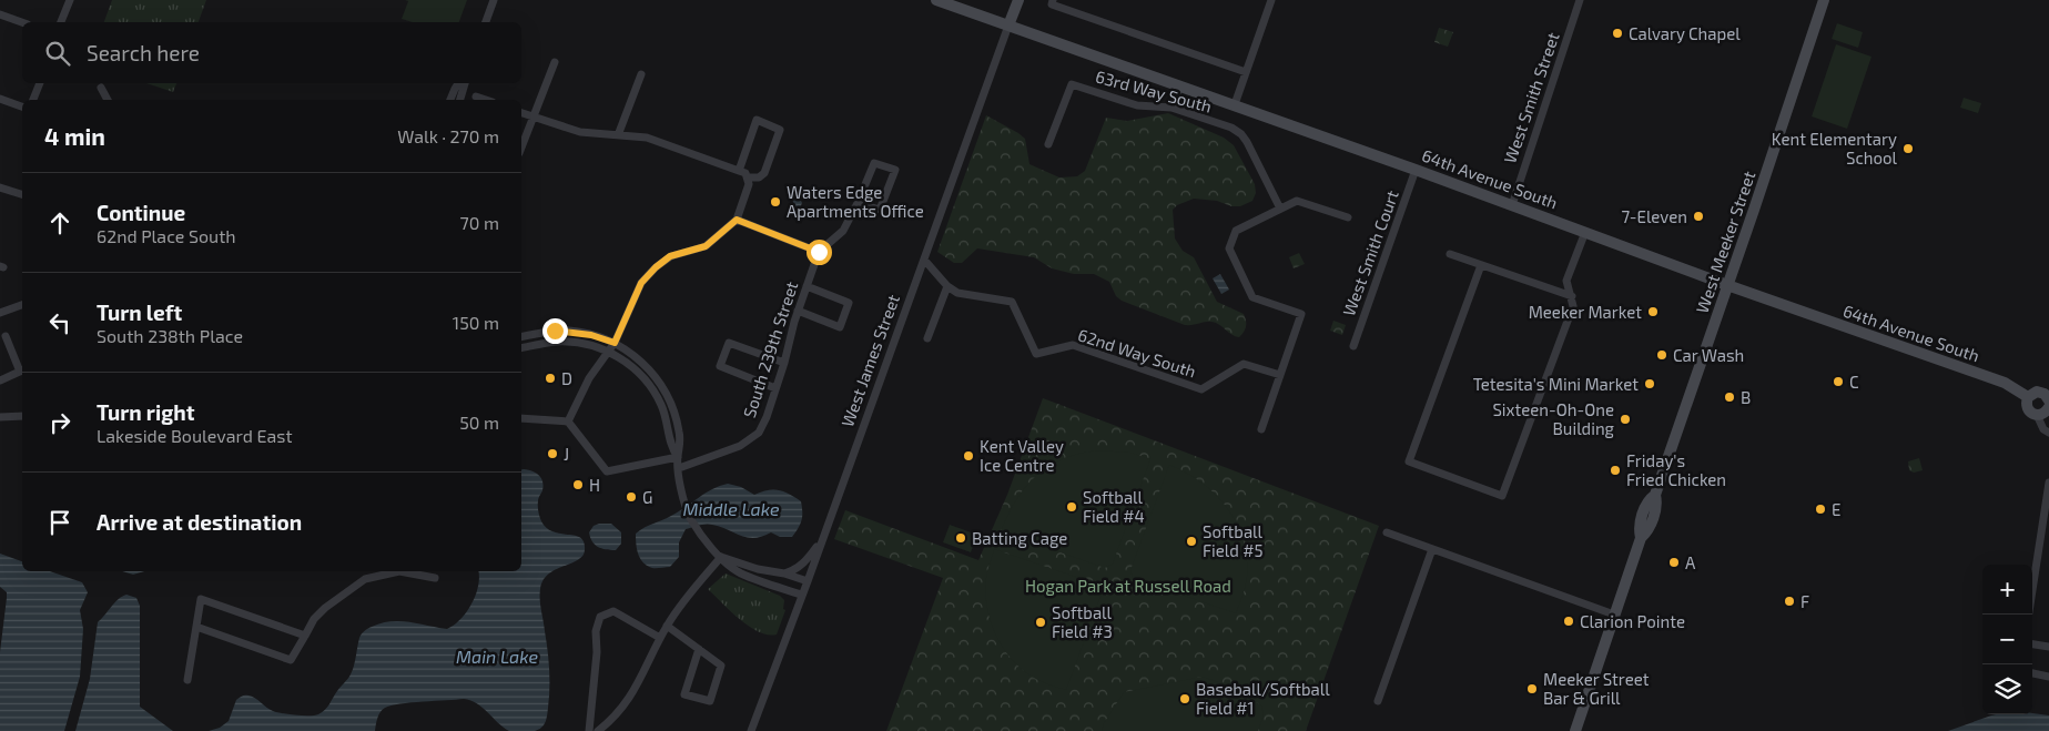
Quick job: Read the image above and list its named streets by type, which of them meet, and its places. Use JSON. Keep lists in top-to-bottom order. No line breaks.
{"streets":{"street":["63rd Way South","West Smith Street","64th Avenue South","West Meeker Street","West Smith Court","South 239th Street","62nd Way South","West James Street"]},"crossings":[["West Smith Street","64th Avenue South"],["64th Avenue South","West Meeker Street"],["64th Avenue South","West Smith Court"],["64th Avenue South","West James Street"],["62nd Way South","West James Street"]],"water":["Middle Lake","Main Lake"],"parks":["Hogan Park at Russell Road"],"places":["Calvary Chapel","Kent Elementary School","Waters Edge Apartments Office","7-Eleven","Meeker Market","Car Wash","D","C","Tetesita's Mini Market","B","Sixteen-Oh-One Building","J","Kent Valley Ice Centre","Friday's Fried Chicken","H","G","Softball Field #4","E","Batting Cage","Softball Field #5","A","F","Clarion Pointe","Softball Field #3","Meeker Street Bar & Grill","Baseball/Softball Field #1"],"page":{"search":"Search here","heading":["4 min","Walk · 270 m"],"list":[["Continue","62nd Place South","70 m"],["Turn left","South 238th Place","150 m"],["Turn right","Lakeside Boulevard East","50 m"],"Arrive at destination"],"map_buttons":["+","−"]}}
